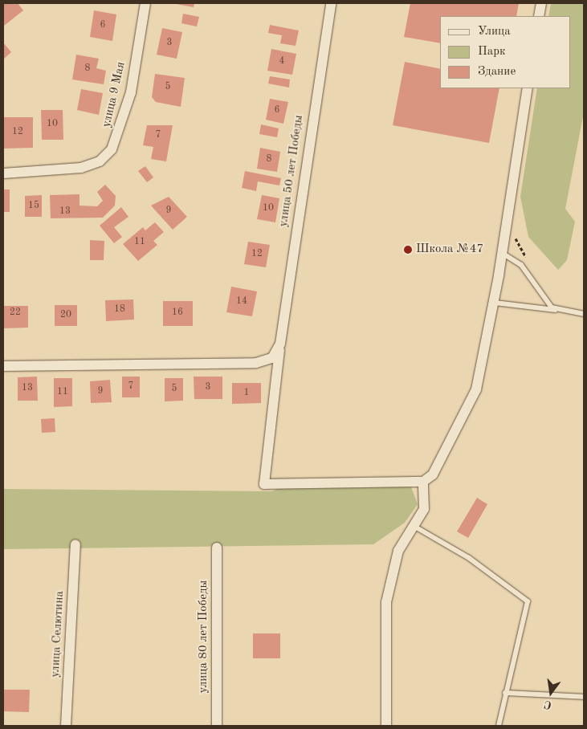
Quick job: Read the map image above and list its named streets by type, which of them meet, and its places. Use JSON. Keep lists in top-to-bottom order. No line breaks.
{"streets":{"street":["улица 9 Мая","улица 50 лет Победы","улица Селютина","улица 80 лет Победы"]},"places":["Школа №47"],"house_numbers":["6","3","4","8","5","6","10","12","7","8","15","10","9","13","11","12","14","18","22","16","20","7","3","13","5","9","11","1"],"legend":["Улица","Парк","Здание"],"north":"bottom"}
